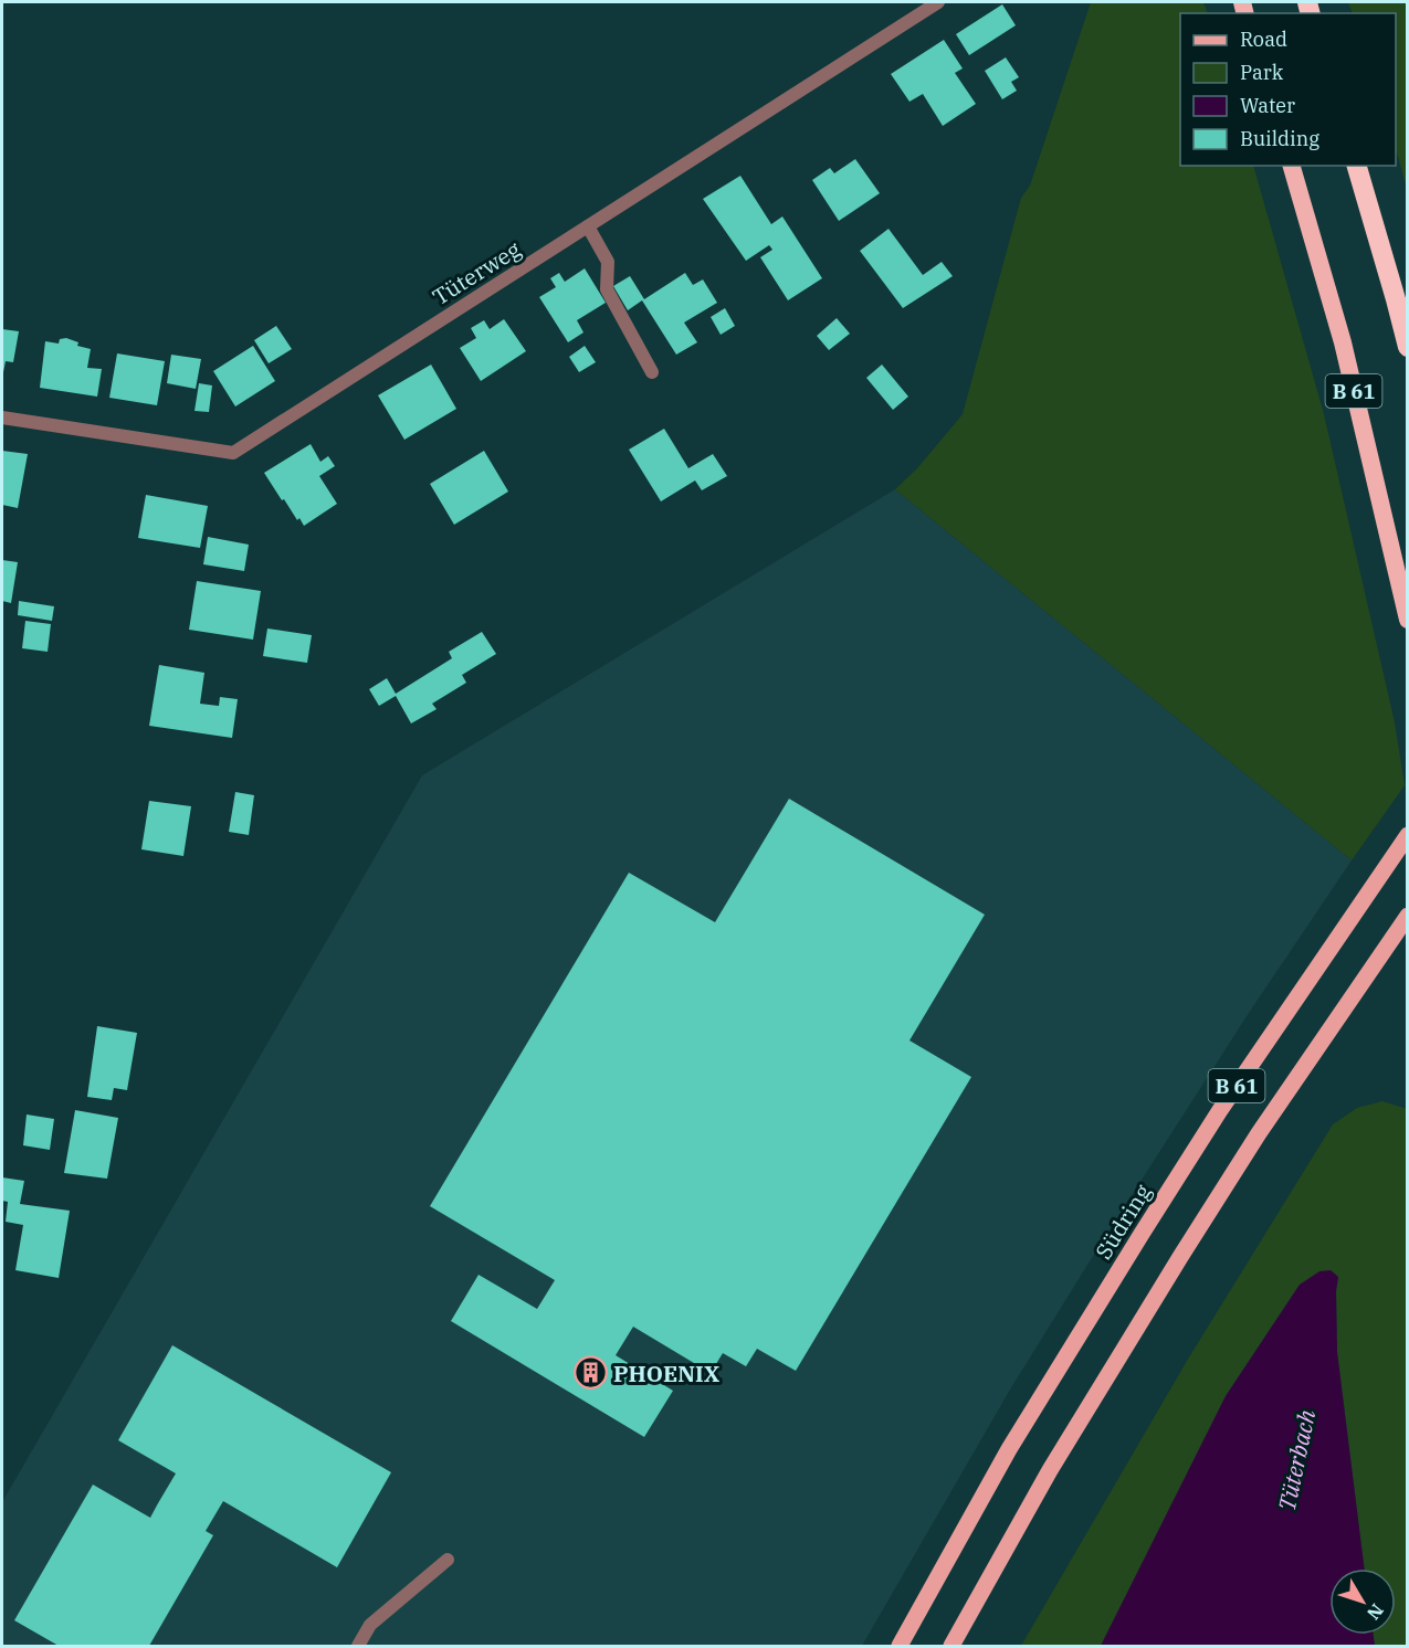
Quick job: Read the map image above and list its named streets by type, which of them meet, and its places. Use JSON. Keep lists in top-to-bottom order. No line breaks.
{"streets":{"highway":["B 61"],"main road":["Südring"],"street":["Tüterweg"]},"water":["Tüterbach"],"places":{"building":["PHOENIX"]},"legend":["Road","Park","Water","Building"],"north":"bottom right"}
